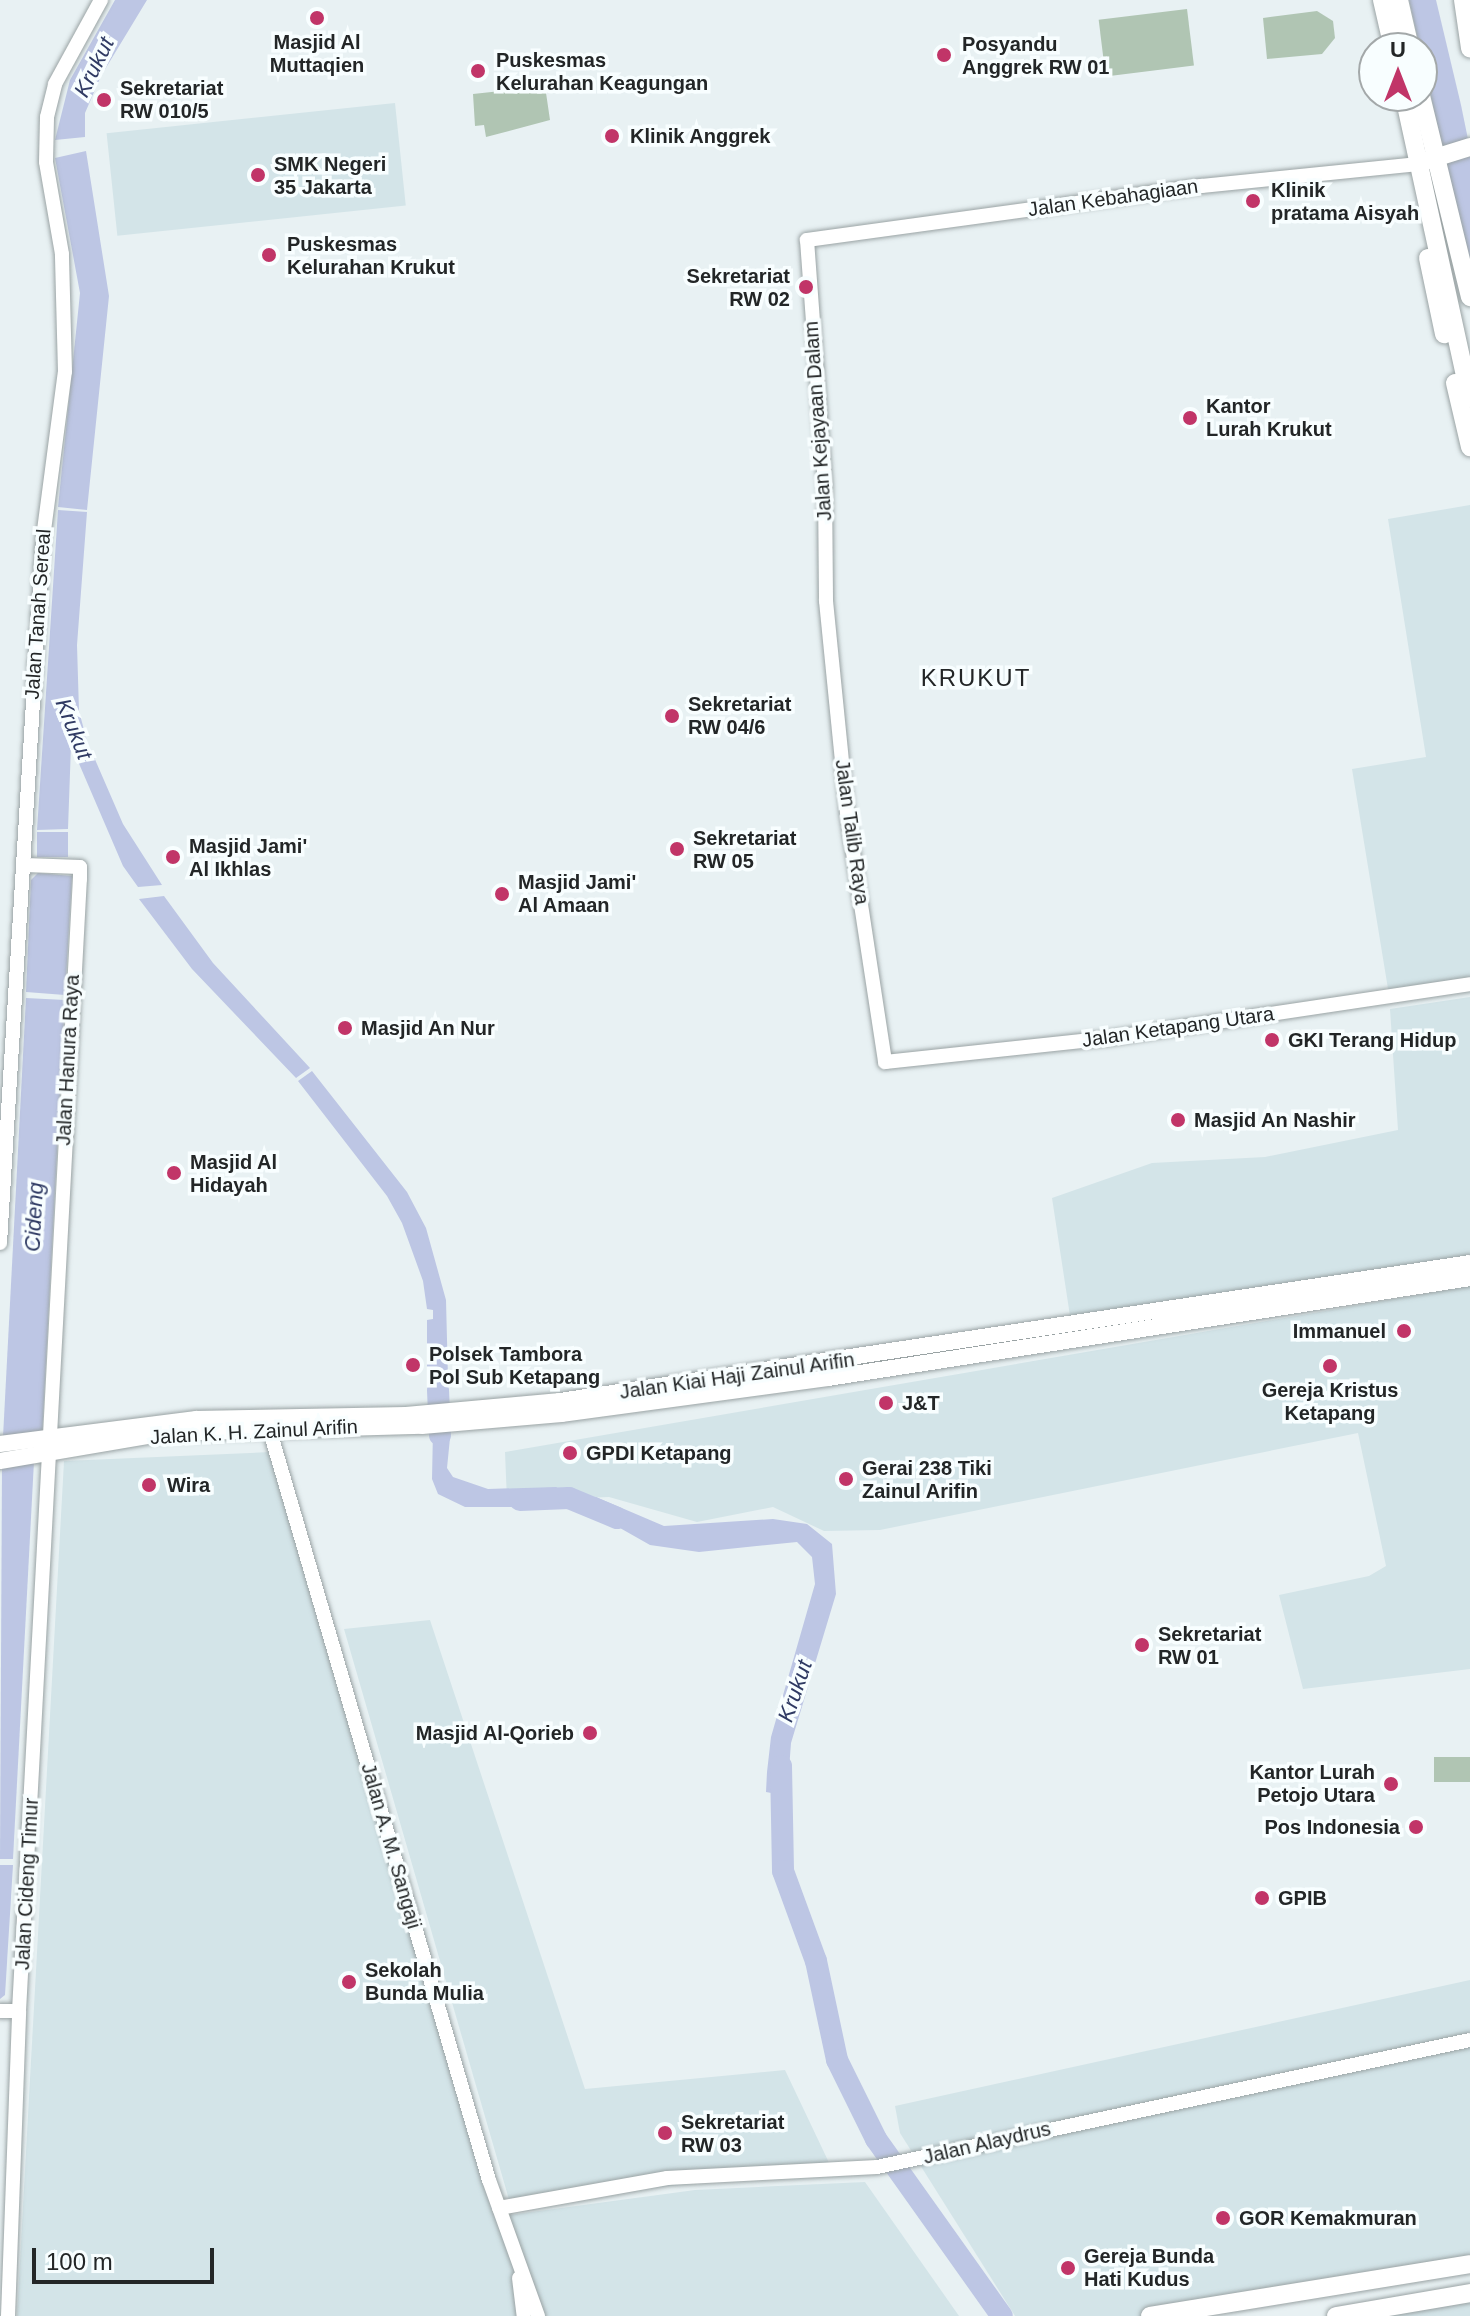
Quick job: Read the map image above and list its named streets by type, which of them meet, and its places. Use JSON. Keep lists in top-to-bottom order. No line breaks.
{"streets":{"main road":["Jalan Kiai Haji Zainul Arifin","Jalan K. H. Zainul Arifin"],"street":["Jalan Kebahagiaan","Jalan Kejayaan Dalam","Jalan Tanah Sereal","Jalan Talib Raya","Jalan Ketapang Utara","Jalan Hanura Raya","Jalan A. M. Sangaji","Jalan Cideng Timur","Jalan Alaydrus"]},"crossings":[["Jalan Kebahagiaan","Jalan Kejayaan Dalam"],["Jalan Kejayaan Dalam","Jalan Talib Raya"],["Jalan Tanah Sereal","Jalan Hanura Raya"],["Jalan Talib Raya","Jalan Ketapang Utara"],["Jalan Hanura Raya","Jalan K. H. Zainul Arifin"],["Jalan Hanura Raya","Jalan Cideng Timur"],["Jalan Kiai Haji Zainul Arifin","Jalan K. H. Zainul Arifin"],["Jalan K. H. Zainul Arifin","Jalan A. M. Sangaji"],["Jalan K. H. Zainul Arifin","Jalan Cideng Timur"],["Jalan A. M. Sangaji","Jalan Alaydrus"]],"districts":["KRUKUT"],"water":["Krukut","Cideng"],"places":["Masjid Al Muttaqien","Posyandu Anggrek RW 01","Puskesmas Kelurahan Keagungan","Sekretariat RW 010/5","Klinik Anggrek","SMK Negeri 35 Jakarta","Klinik pratama Aisyah","Puskesmas Kelurahan Krukut","Sekretariat RW 02","Kantor Lurah Krukut","Sekretariat RW 04/6","Sekretariat RW 05","Masjid Jami' Al Ikhlas","Masjid Jami' Al Amaan","Masjid An Nur","GKI Terang Hidup","Masjid An Nashir","Masjid Al Hidayah","Immanuel","Polsek Tambora Pol Sub Ketapang","Gereja Kristus Ketapang","J&T","GPDI Ketapang","Gerai 238 Tiki Zainul Arifin","Wira","Sekretariat RW 01","Masjid Al-Qorieb","Kantor Lurah Petojo Utara","Pos Indonesia","GPIB","Sekolah Bunda Mulia","Sekretariat RW 03","GOR Kemakmuran","Gereja Bunda Hati Kudus"],"scale_bar":"100 m","north":"top"}
